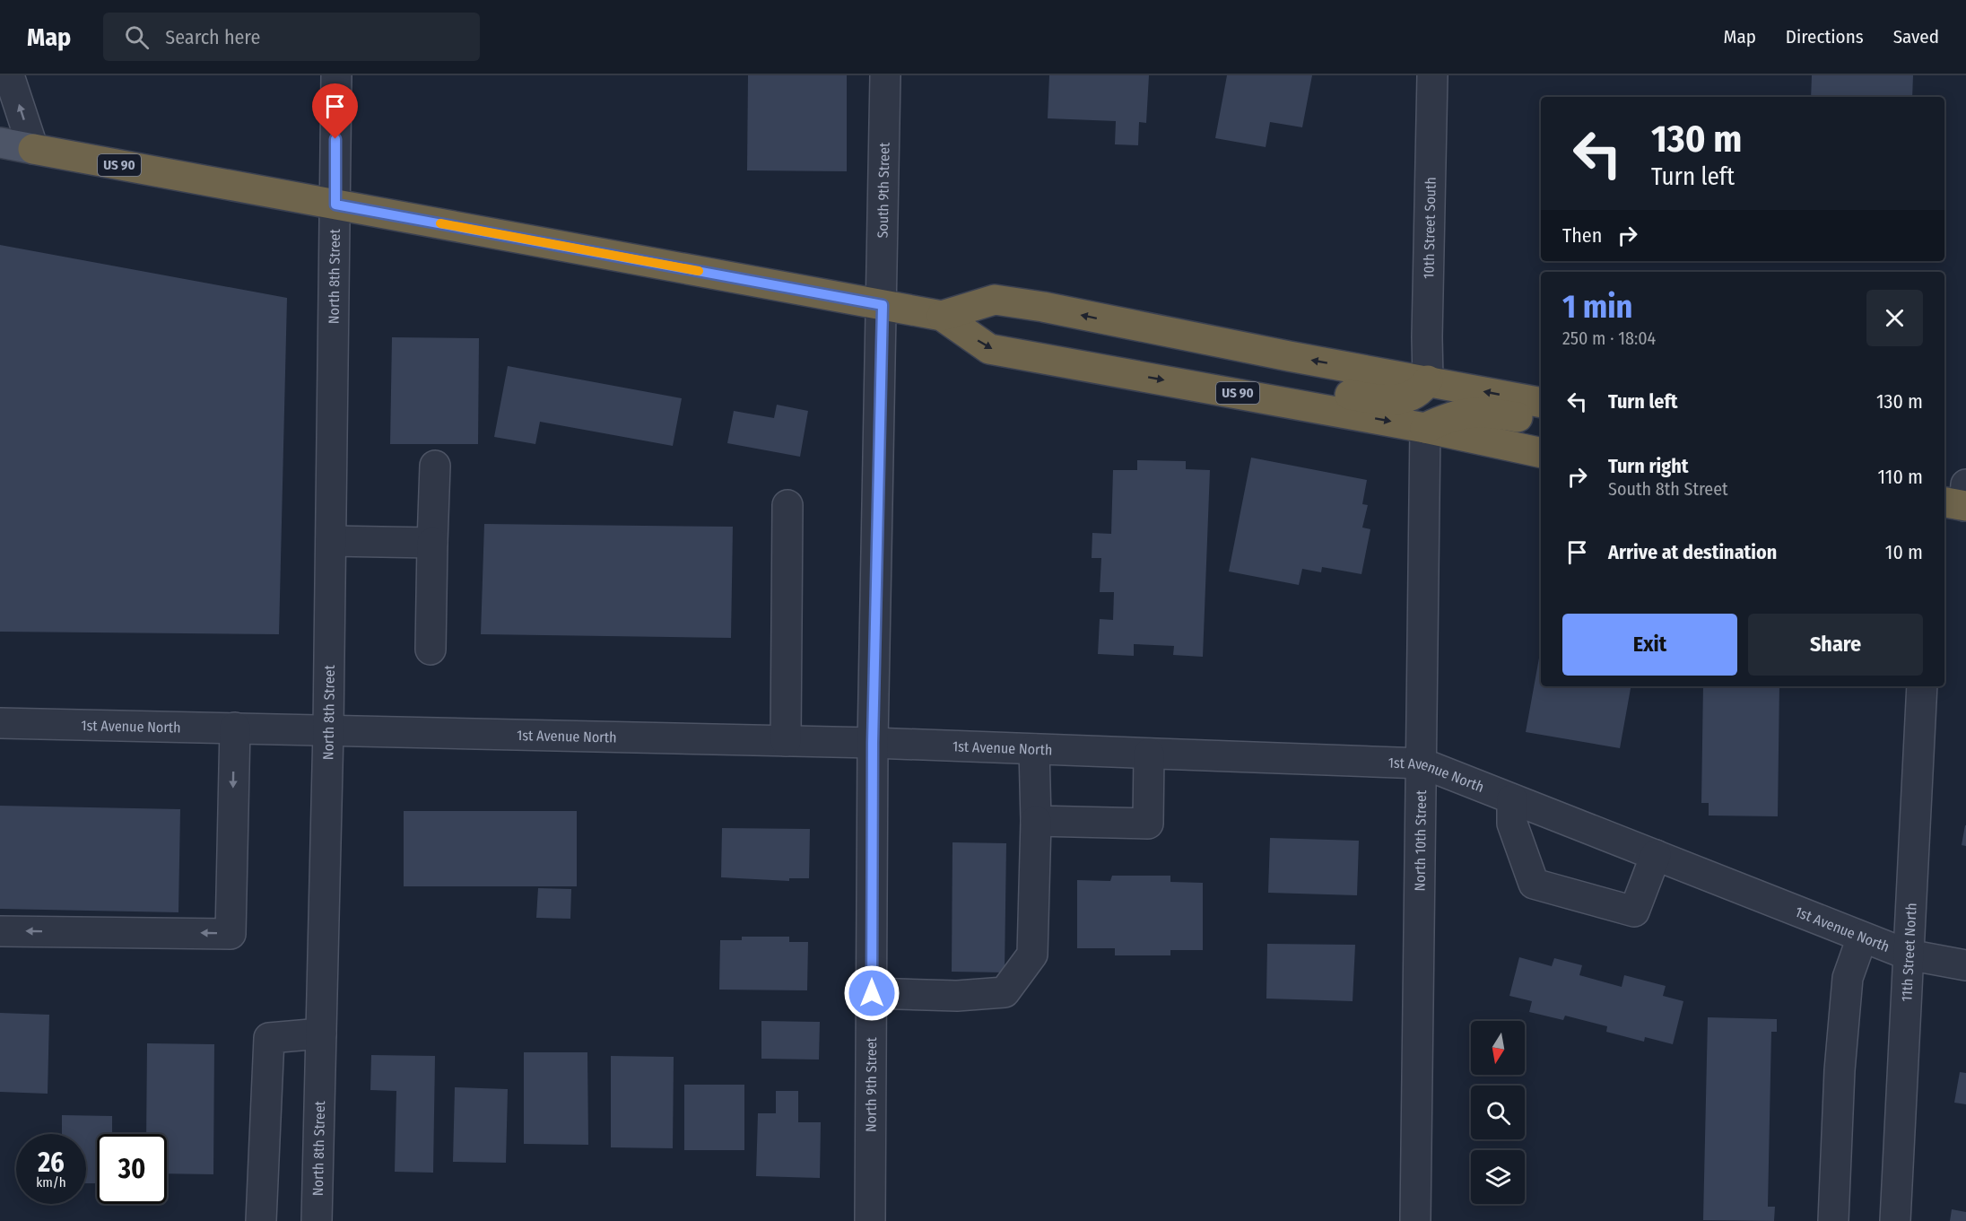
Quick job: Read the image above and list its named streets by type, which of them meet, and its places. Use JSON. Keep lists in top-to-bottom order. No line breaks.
{"streets":{"highway":["US 90"],"street":["South 9th Street","10th Street South","North 8th Street","1st Avenue North","North 10th Street","11th Street North","North 9th Street"]},"crossings":[["US 90","South 9th Street"],["US 90","10th Street South"],["US 90","North 8th Street"],["US 90","North 10th Street"],["US 90","North 9th Street"],["South 9th Street","North 9th Street"],["North 8th Street","1st Avenue North"],["1st Avenue North","North 10th Street"],["1st Avenue North","11th Street North"],["1st Avenue North","North 9th Street"]],"north":"bottom","page":{"header":"Map","search":"Search here","nav":["Map","Directions","Saved"],"turn":["130 m","Turn left"],"then":"Then","heading":["1 min","250 m · 18:04"],"list":[{"name":"Turn left","value":"130 m"},{"name":"Turn right","note":"South 8th Street","value":"110 m"},{"name":"Arrive at destination","value":"10 m"}],"buttons":["Exit","Share"],"speed":"26 km/h","limit":"30"}}
